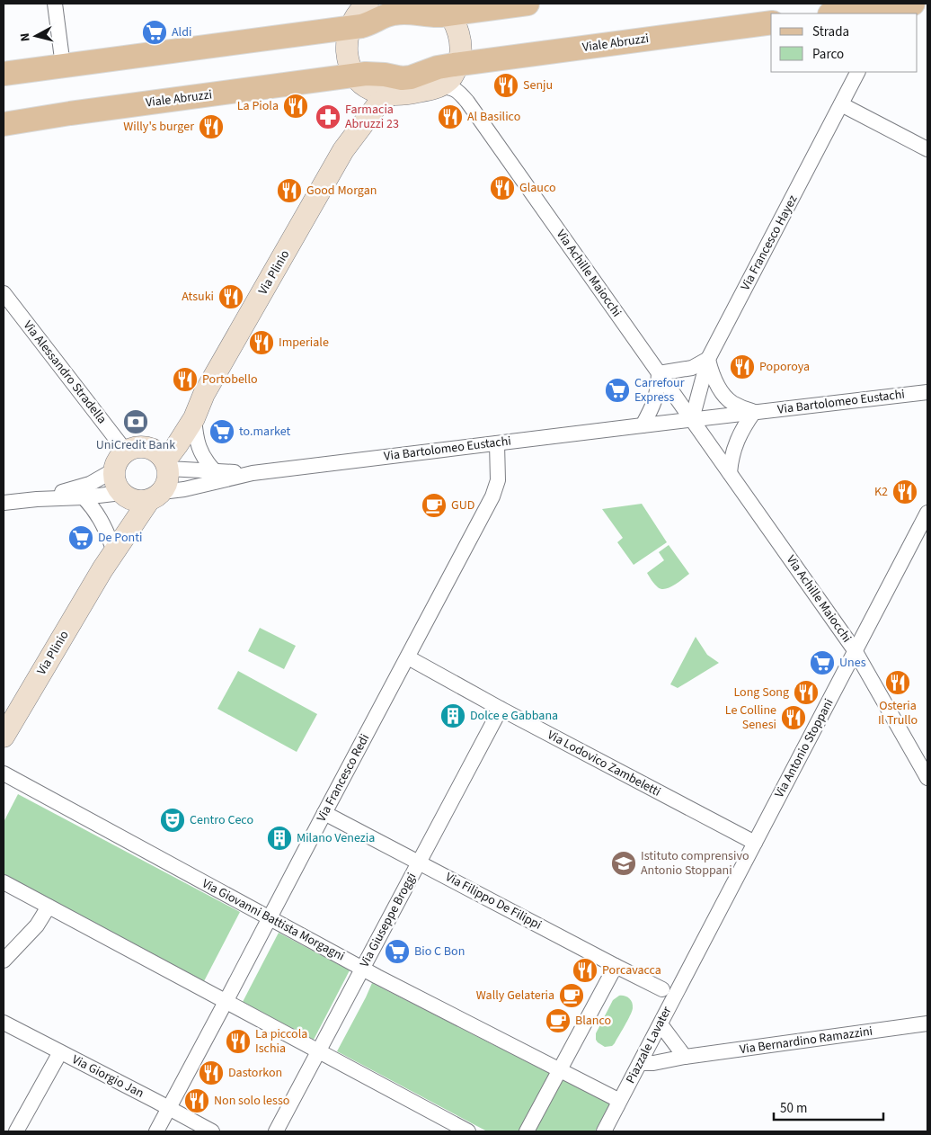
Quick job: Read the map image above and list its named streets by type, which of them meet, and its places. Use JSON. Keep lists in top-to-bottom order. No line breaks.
{"streets":{"main road":["Viale Abruzzi"],"street":["Via Francesco Hayez","Via Plinio","Via Achille Maiocchi","Via Alessandro Stradella","Via Bartolomeo Eustachi","Via Antonio Stoppani","Via Lodovico Zambeletti","Via Francesco Redi","Via Filippo De Filippi","Via Giovanni Battista Morgagni","Via Giuseppe Broggi","Via Bernardino Ramazzini","Piazzale Lavater","Via Giorgio Jan"]},"crossings":[["Viale Abruzzi","Via Plinio"],["Via Francesco Hayez","Via Achille Maiocchi"],["Via Francesco Hayez","Via Bartolomeo Eustachi"],["Via Plinio","Via Alessandro Stradella"],["Via Plinio","Via Bartolomeo Eustachi"],["Via Achille Maiocchi","Via Bartolomeo Eustachi"],["Via Achille Maiocchi","Via Antonio Stoppani"],["Via Alessandro Stradella","Via Bartolomeo Eustachi"],["Via Bartolomeo Eustachi","Via Francesco Redi"],["Via Antonio Stoppani","Via Lodovico Zambeletti"],["Via Antonio Stoppani","Piazzale Lavater"],["Via Lodovico Zambeletti","Via Francesco Redi"],["Via Lodovico Zambeletti","Via Giuseppe Broggi"],["Via Francesco Redi","Via Filippo De Filippi"],["Via Francesco Redi","Via Giovanni Battista Morgagni"],["Via Francesco Redi","Via Giorgio Jan"],["Via Filippo De Filippi","Via Giuseppe Broggi"],["Via Giovanni Battista Morgagni","Via Giuseppe Broggi"],["Via Bernardino Ramazzini","Piazzale Lavater"]],"places":{"supermarket":["Aldi","Carrefour Express","to.market","De Ponti","Unes","Bio C Bon"],"restaurant":["Senju","La Piola","Al Basilico","Willy's burger","Glauco","Good Morgan","Atsuki","Imperiale","Poporoya","Portobello","K2","Osteria Il Trullo","Long Song","Le Colline Senesi","Porcavacca","La piccola Ischia","Dastorkon","Non solo lesso"],"pharmacy":["Farmacia Abruzzi 23"],"bank":["UniCredit Bank"],"cafe":["GUD","Wally Gelateria","Blanco"],"building":["Dolce e Gabbana","Milano Venezia"],"theatre":["Centro Ceco"],"school or university":["Istituto comprensivo Antonio Stoppani"]},"legend":["Strada","Parco"],"scale_bar":"50 m","north":"left"}
